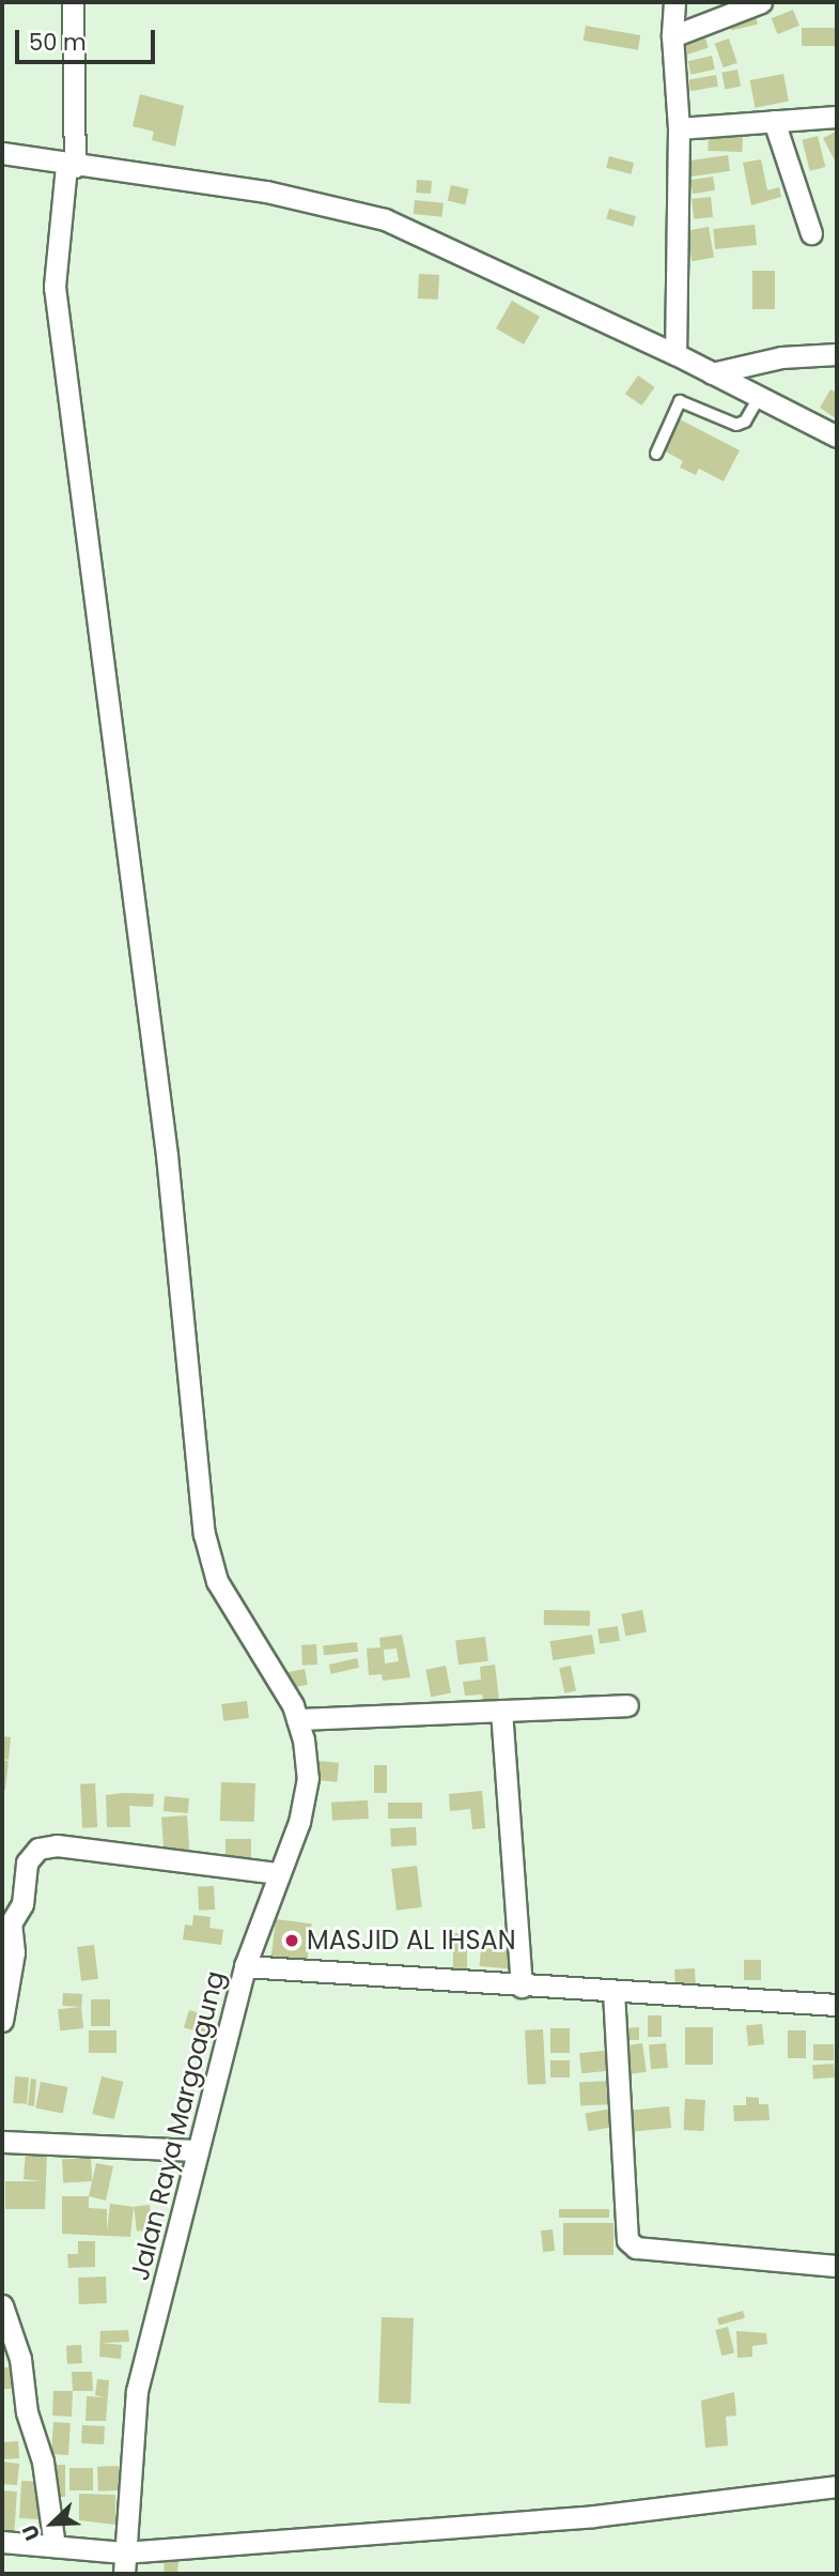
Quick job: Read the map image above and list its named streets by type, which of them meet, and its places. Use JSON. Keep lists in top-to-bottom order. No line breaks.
{"streets":{"street":["Jalan Raya Margoagung"]},"places":["MASJID AL IHSAN"],"scale_bar":"50 m","north":"bottom left"}
